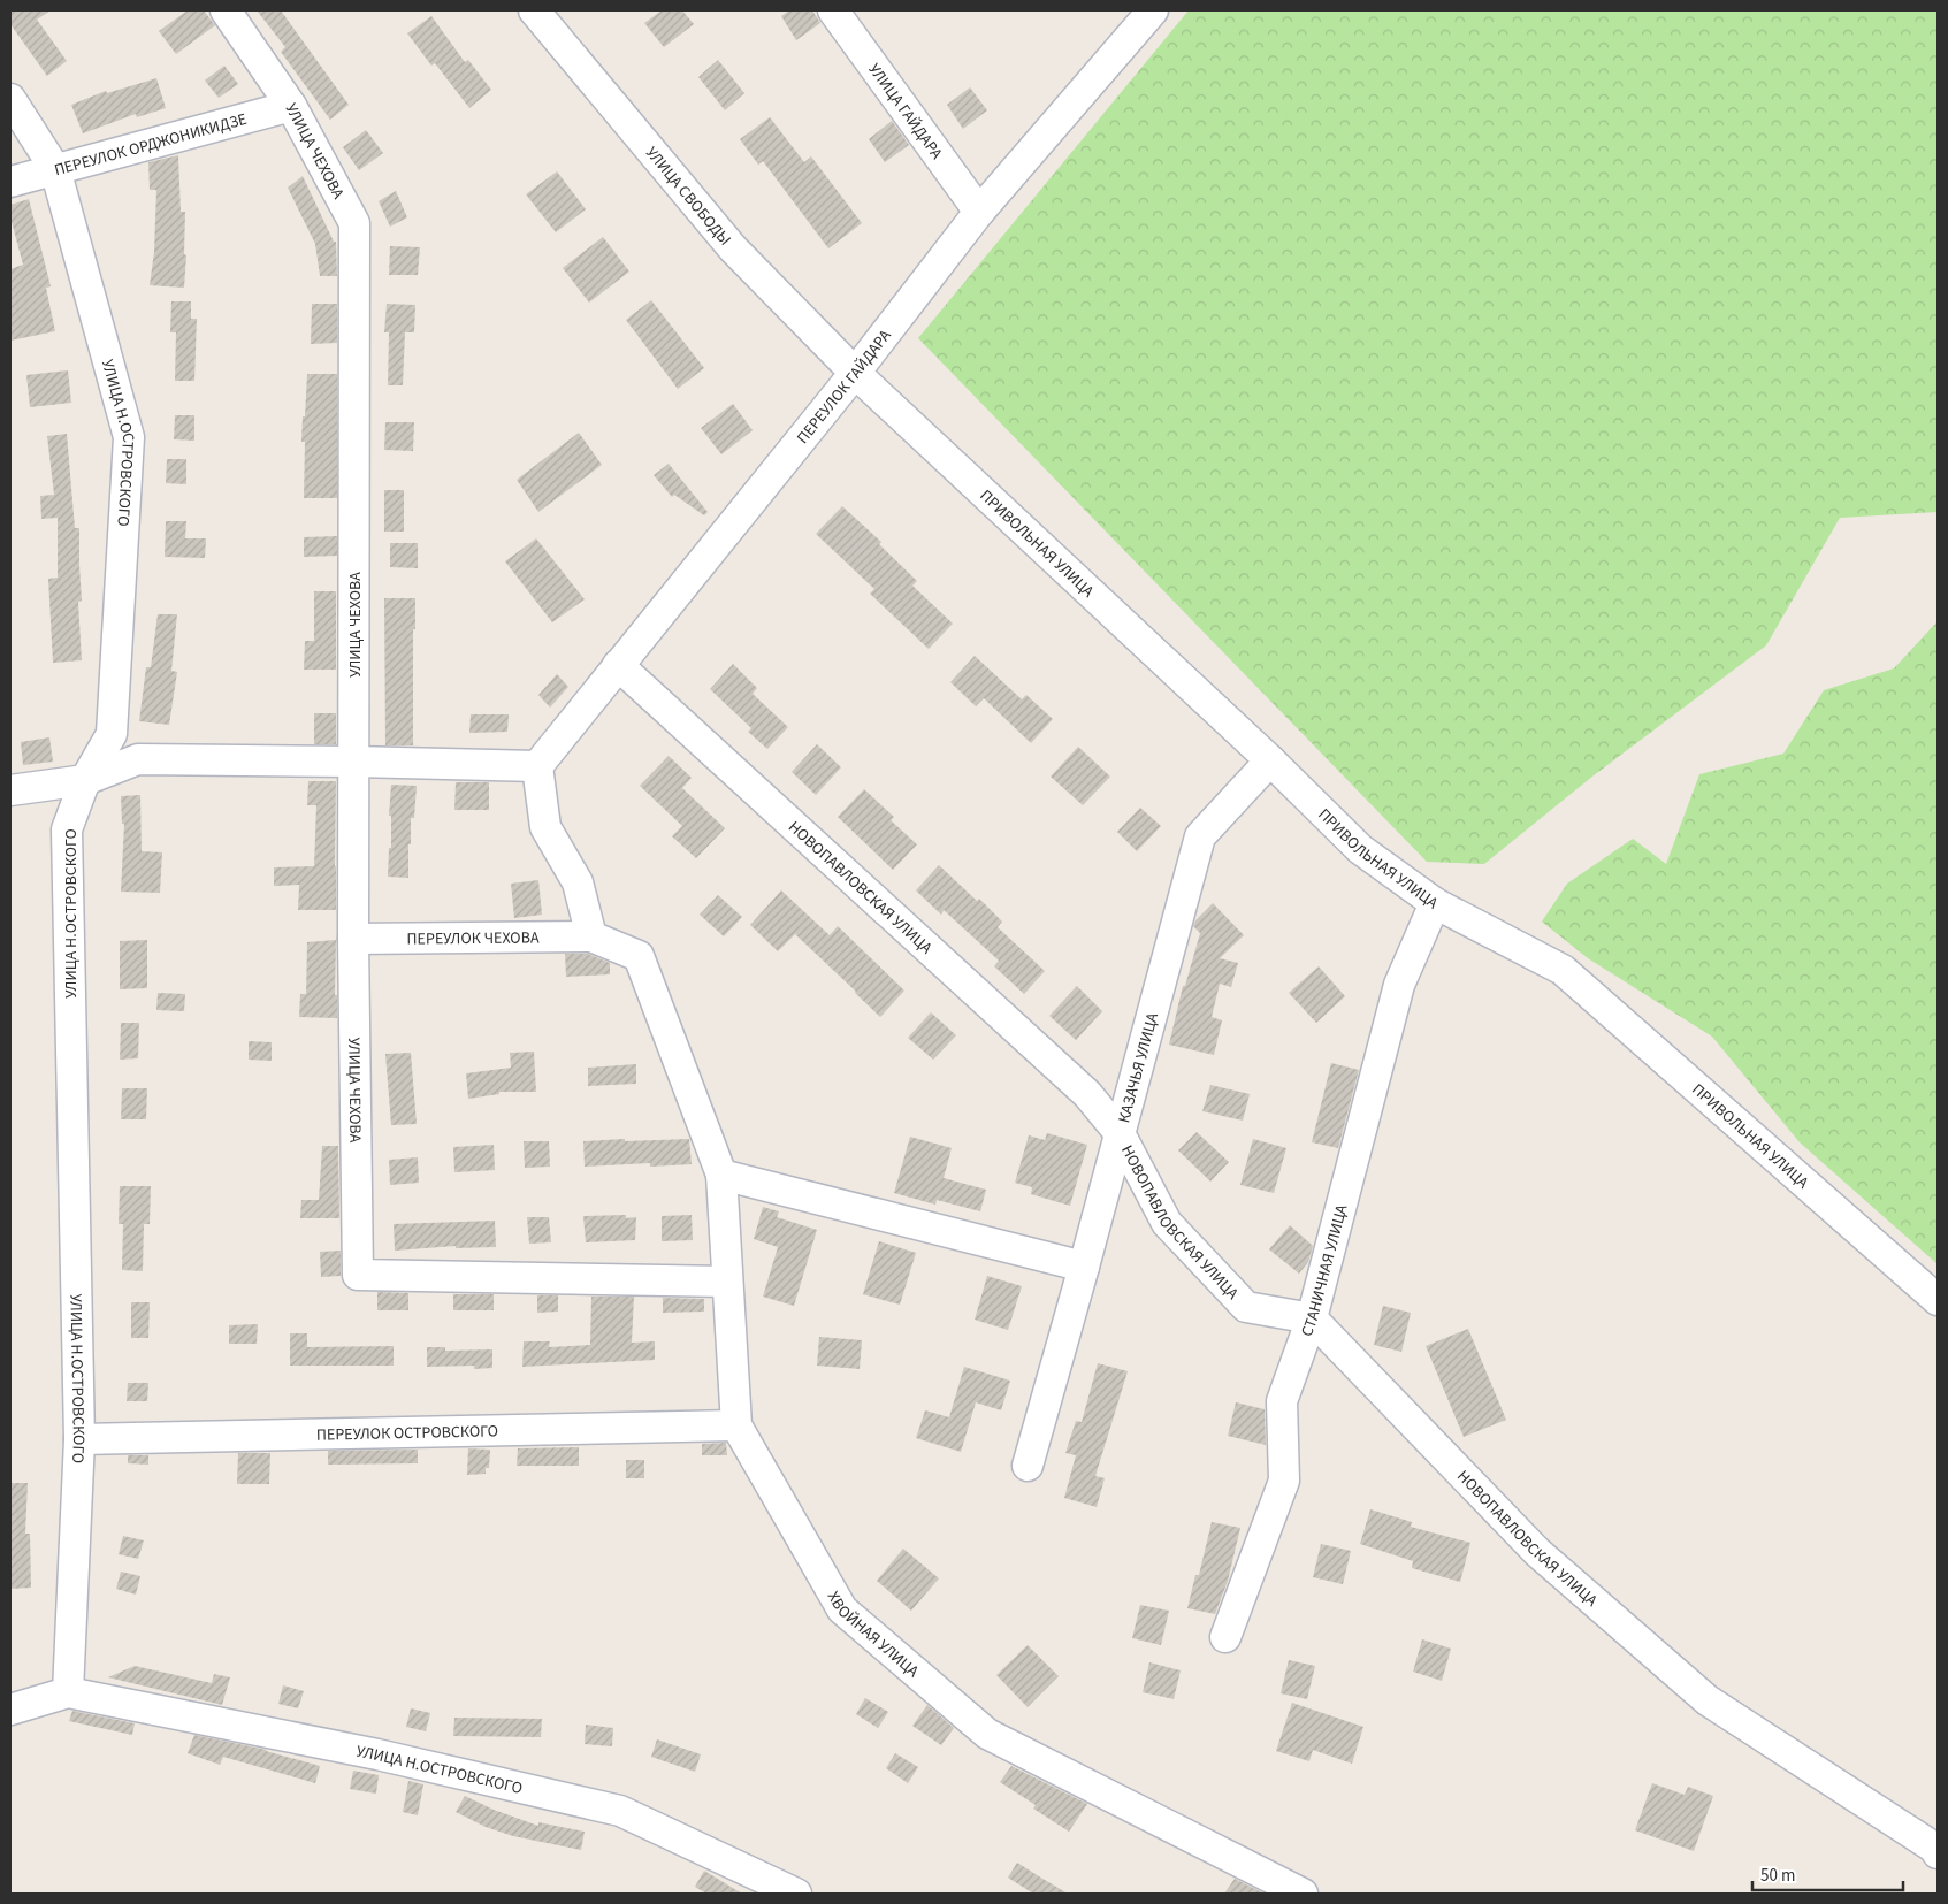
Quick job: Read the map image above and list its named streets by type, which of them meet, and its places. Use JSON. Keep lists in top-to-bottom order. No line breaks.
{"streets":{"street":["УЛИЦА ГАЙДАРА","ПЕРЕУЛОК ОРДЖОНИКИДЗЕ","УЛИЦА ЧЕХОВА","УЛИЦА СВОБОДЫ","ПЕРЕУЛОК ГАЙДАРА","УЛИЦА Н.ОСТРОВСКОГО","ПРИВОЛЬНАЯ УЛИЦА","НОВОПАВЛОВСКАЯ УЛИЦА","ПЕРЕУЛОК ЧЕХОВА","КАЗАЧЬЯ УЛИЦА","СТАНИЧНАЯ УЛИЦА","ПЕРЕУЛОК ОСТРОВСКОГО","ХВОЙНАЯ УЛИЦА"]},"crossings":[["УЛИЦА ГАЙДАРА","ПЕРЕУЛОК ГАЙДАРА"],["ПЕРЕУЛОК ОРДЖОНИКИДЗЕ","УЛИЦА ЧЕХОВА"],["ПЕРЕУЛОК ОРДЖОНИКИДЗЕ","УЛИЦА Н.ОСТРОВСКОГО"],["УЛИЦА ЧЕХОВА","ПЕРЕУЛОК ЧЕХОВА"],["УЛИЦА ЧЕХОВА","ХВОЙНАЯ УЛИЦА"],["УЛИЦА СВОБОДЫ","ПЕРЕУЛОК ГАЙДАРА"],["УЛИЦА СВОБОДЫ","ПРИВОЛЬНАЯ УЛИЦА"],["ПЕРЕУЛОК ГАЙДАРА","ПРИВОЛЬНАЯ УЛИЦА"],["ПЕРЕУЛОК ГАЙДАРА","НОВОПАВЛОВСКАЯ УЛИЦА"],["УЛИЦА Н.ОСТРОВСКОГО","ПЕРЕУЛОК ОСТРОВСКОГО"],["ПРИВОЛЬНАЯ УЛИЦА","КАЗАЧЬЯ УЛИЦА"],["ПРИВОЛЬНАЯ УЛИЦА","СТАНИЧНАЯ УЛИЦА"],["НОВОПАВЛОВСКАЯ УЛИЦА","КАЗАЧЬЯ УЛИЦА"],["НОВОПАВЛОВСКАЯ УЛИЦА","СТАНИЧНАЯ УЛИЦА"],["ПЕРЕУЛОК ЧЕХОВА","ХВОЙНАЯ УЛИЦА"],["ПЕРЕУЛОК ОСТРОВСКОГО","ХВОЙНАЯ УЛИЦА"]],"scale_bar":"50 m"}
